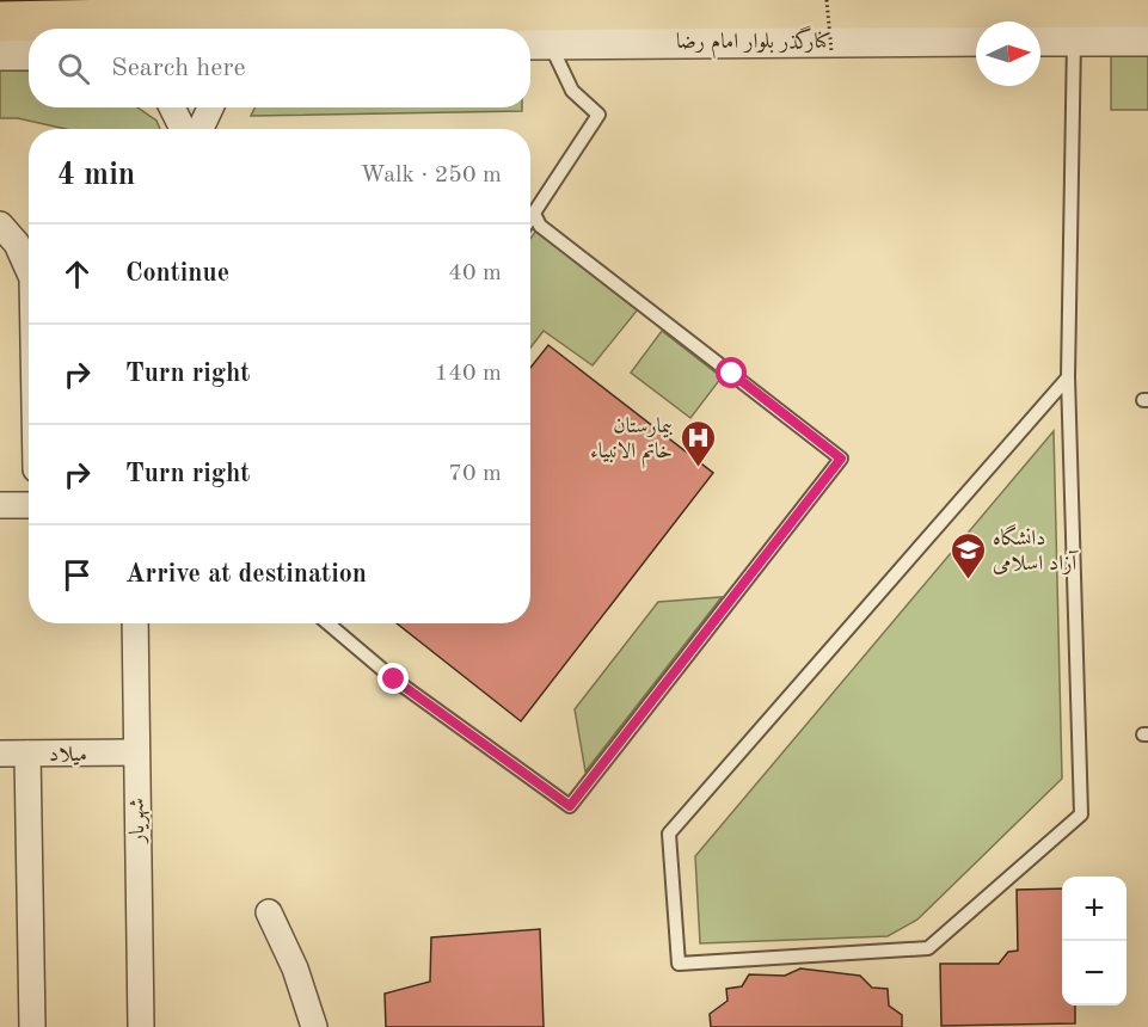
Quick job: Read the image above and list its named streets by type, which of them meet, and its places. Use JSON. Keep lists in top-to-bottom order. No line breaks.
{"streets":{"street":["کنارگذر بلوار امام رضا","میلاد","شهریار"]},"crossings":[["میلاد","شهریار"]],"places":{"hospital":["بیمارستان خاتم الانبیاء"],"school or university":["دانشگاه آزاد اسلامی"]},"north":"right","page":{"search":"Search here","heading":["4 min","Walk · 250 m"],"list":[["Continue","40 m"],["Turn right","140 m"],["Turn right","70 m"],"Arrive at destination"],"map_buttons":["+","−"]}}
